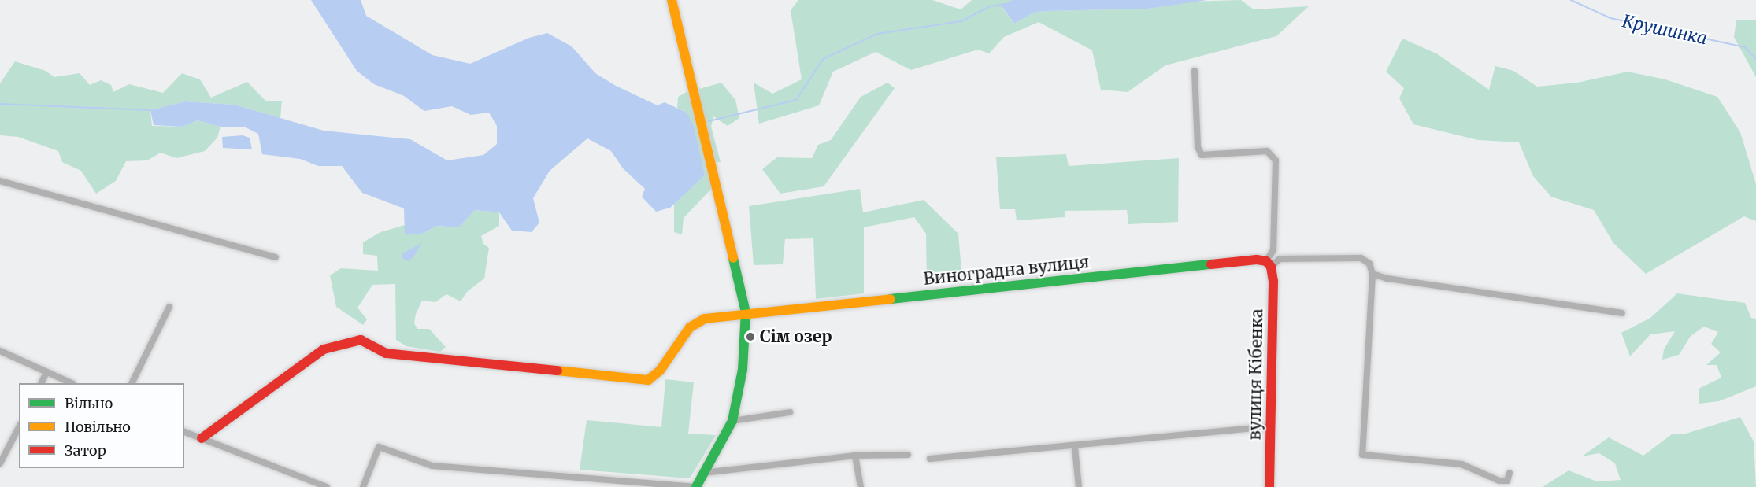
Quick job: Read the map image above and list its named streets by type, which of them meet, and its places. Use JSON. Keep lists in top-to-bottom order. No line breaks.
{"streets":{"street":["Виноградна вулиця","вулиця Кібенка"]},"crossings":[["Виноградна вулиця","вулиця Кібенка"]],"water":["Крушинка"],"places":["Сім озер"],"legend":["Вільно","Повільно","Затор"]}
